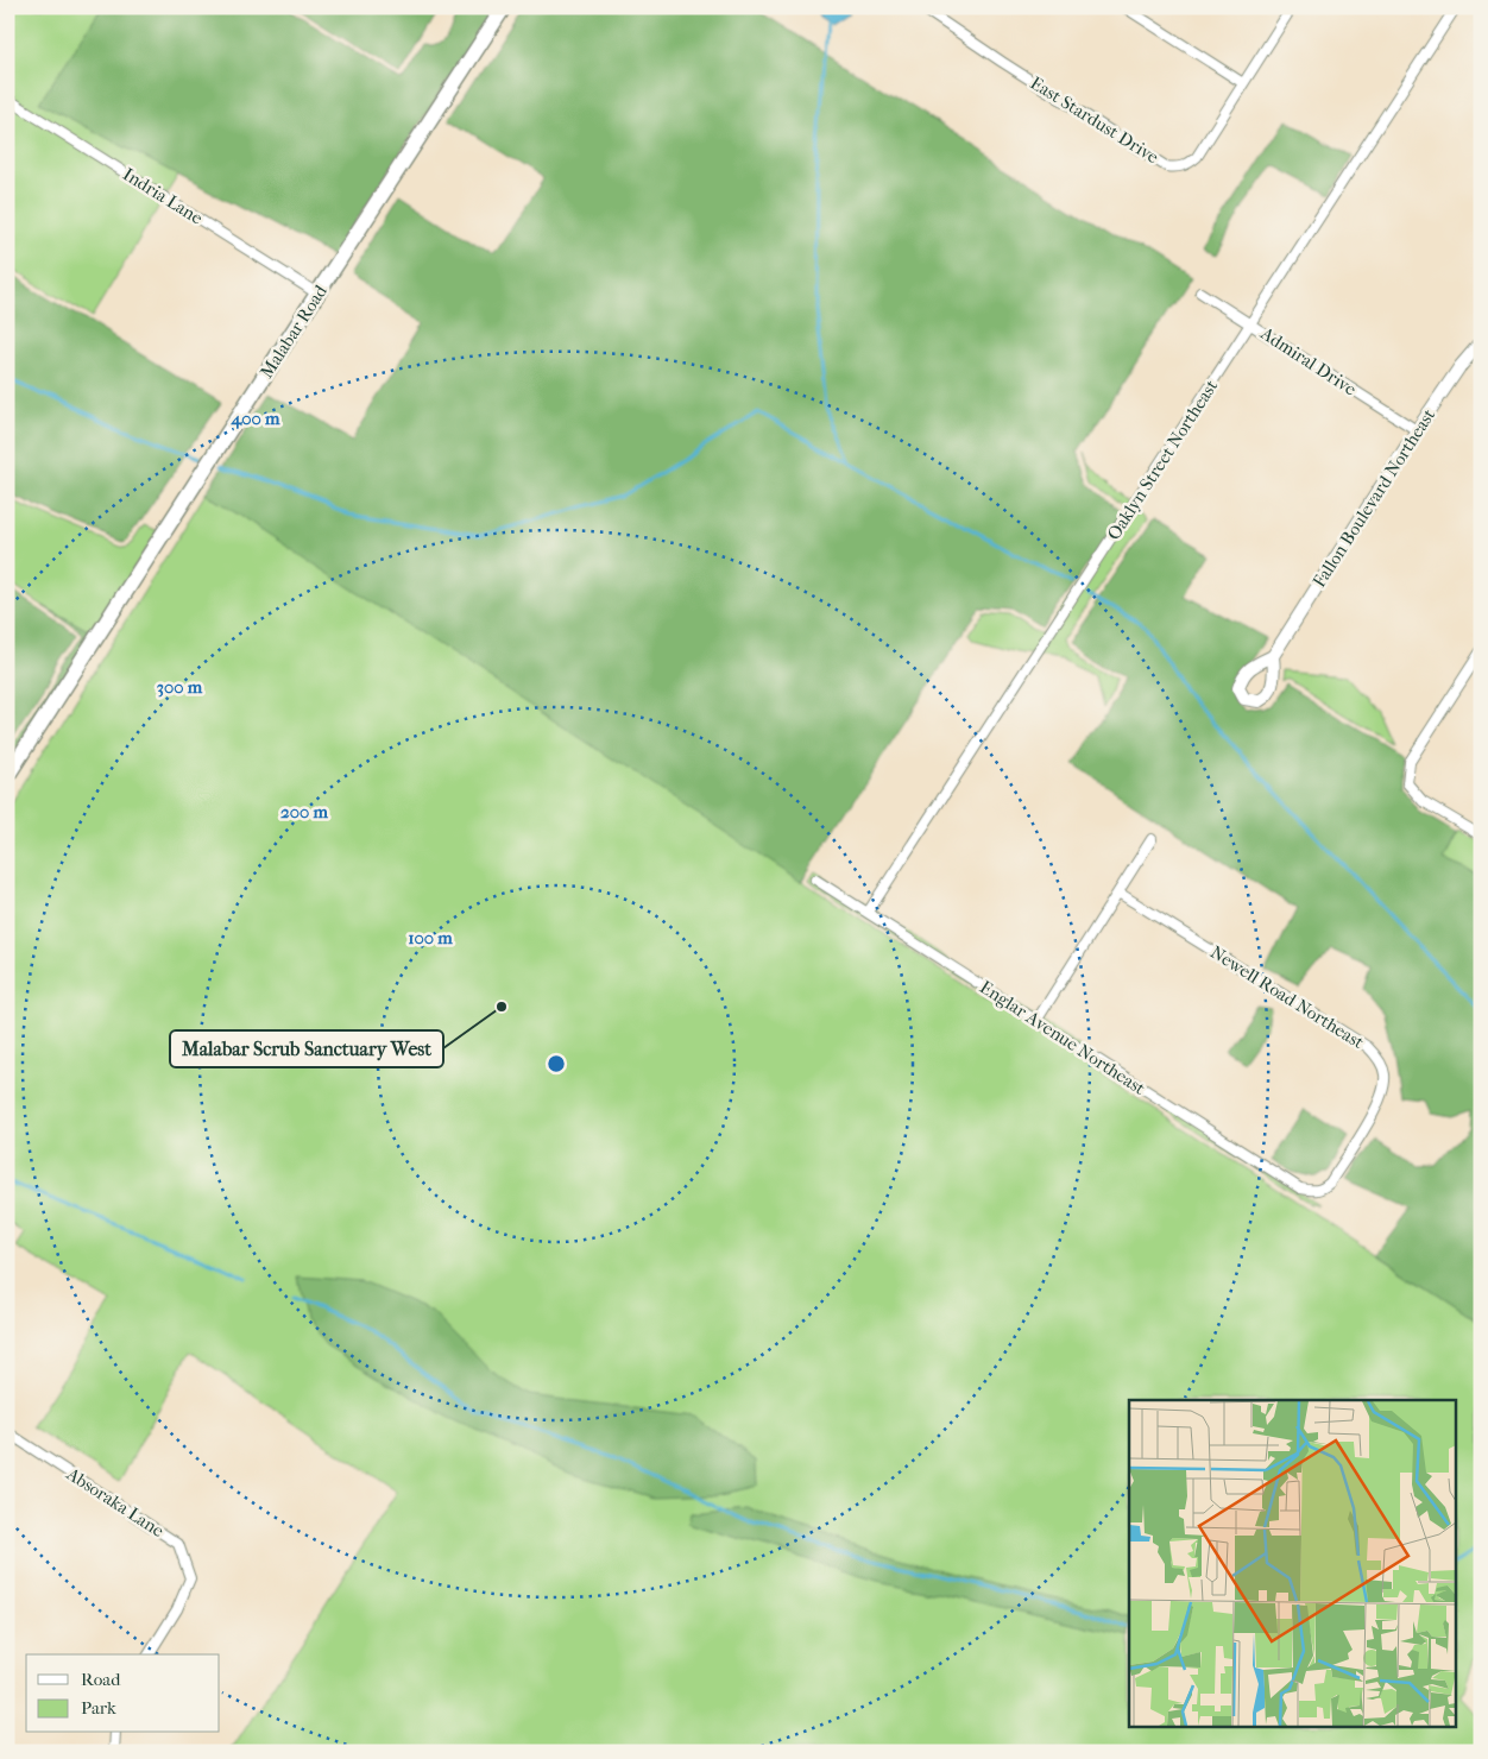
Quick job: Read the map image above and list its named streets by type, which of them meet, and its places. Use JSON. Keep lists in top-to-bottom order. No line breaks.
{"streets":{"main road":["Malabar Road"],"street":["East Stardust Drive","Indria Lane","Admiral Drive","Oaklyn Street Northeast","Fallon Boulevard Northeast","Newell Road Northeast","Englar Avenue Northeast","Absoraka Lane"]},"crossings":[["Indria Lane","Malabar Road"],["Admiral Drive","Oaklyn Street Northeast"],["Admiral Drive","Fallon Boulevard Northeast"],["Oaklyn Street Northeast","Englar Avenue Northeast"],["Newell Road Northeast","Englar Avenue Northeast"]],"places":["Malabar Scrub Sanctuary West"],"legend":["Road","Park"],"rings":["400 m","300 m","200 m","100 m"]}
